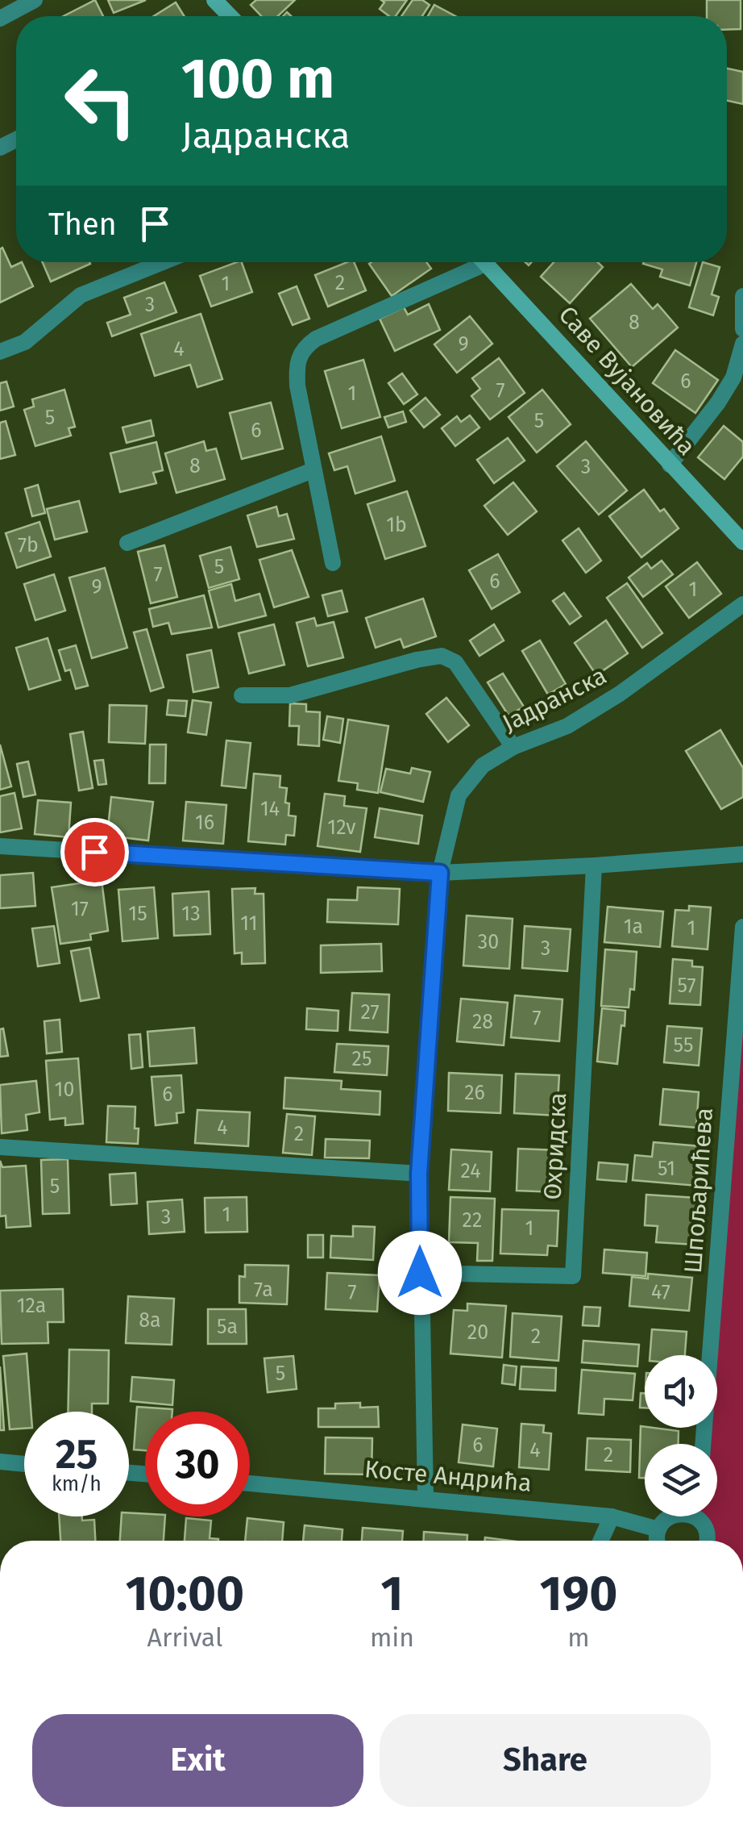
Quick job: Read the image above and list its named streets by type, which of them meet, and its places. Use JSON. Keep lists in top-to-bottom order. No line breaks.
{"streets":{"street":["Саве Вујановића","Јадранска","Охридска","Шпољарићева","Косте Андрића"]},"crossings":[["Јадранска","Охридска"],["Јадранска","Косте Андрића"]],"house_numbers":["2","1","3","8","9","4","6","7","1","5","5","6","8","3","1b","7b","5","7","6","9","1","14","16","12v","17","15","13","11","1a","1","30","3","57","27","7","28","55","25","10","26","6","4","2","51","24","5","1","3","22","1","7a","7","47","12a","8a","5a","20","2","5","6","4","2"],"page":{"turn":["100 m","Јадранска"],"then":"Then","speed":"25 km/h","limit":"30","eta":["10:00","Arrival","1","min","190","m"],"buttons":["Exit","Share"]}}
